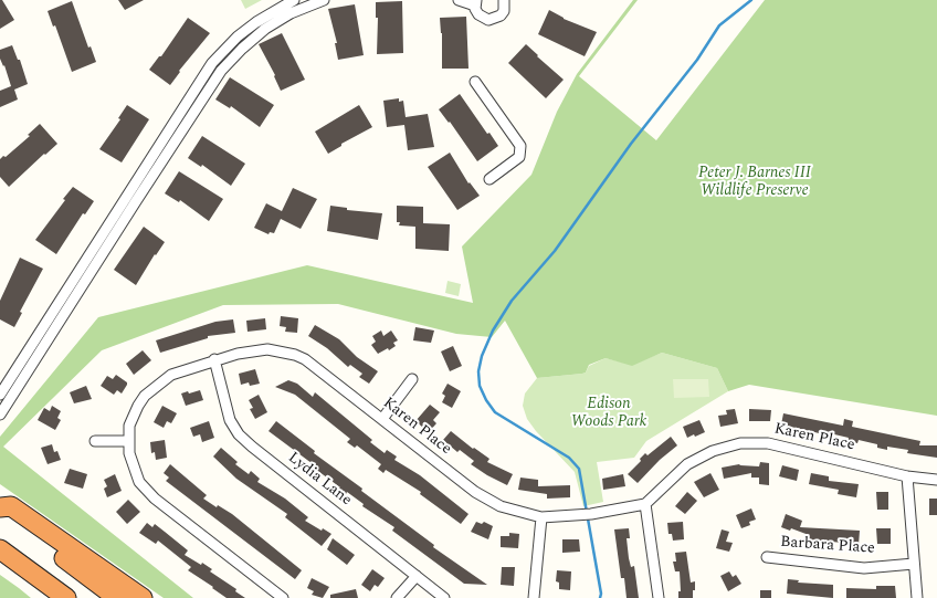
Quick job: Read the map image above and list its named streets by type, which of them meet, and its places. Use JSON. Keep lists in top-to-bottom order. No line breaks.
{"streets":{"street":["Karen Place","Lydia Lane","Barbara Place"]},"crossings":[["Karen Place","Lydia Lane"]],"parks":["Peter J. Barnes III Wildlife Preserve","Edison Woods Park"]}
